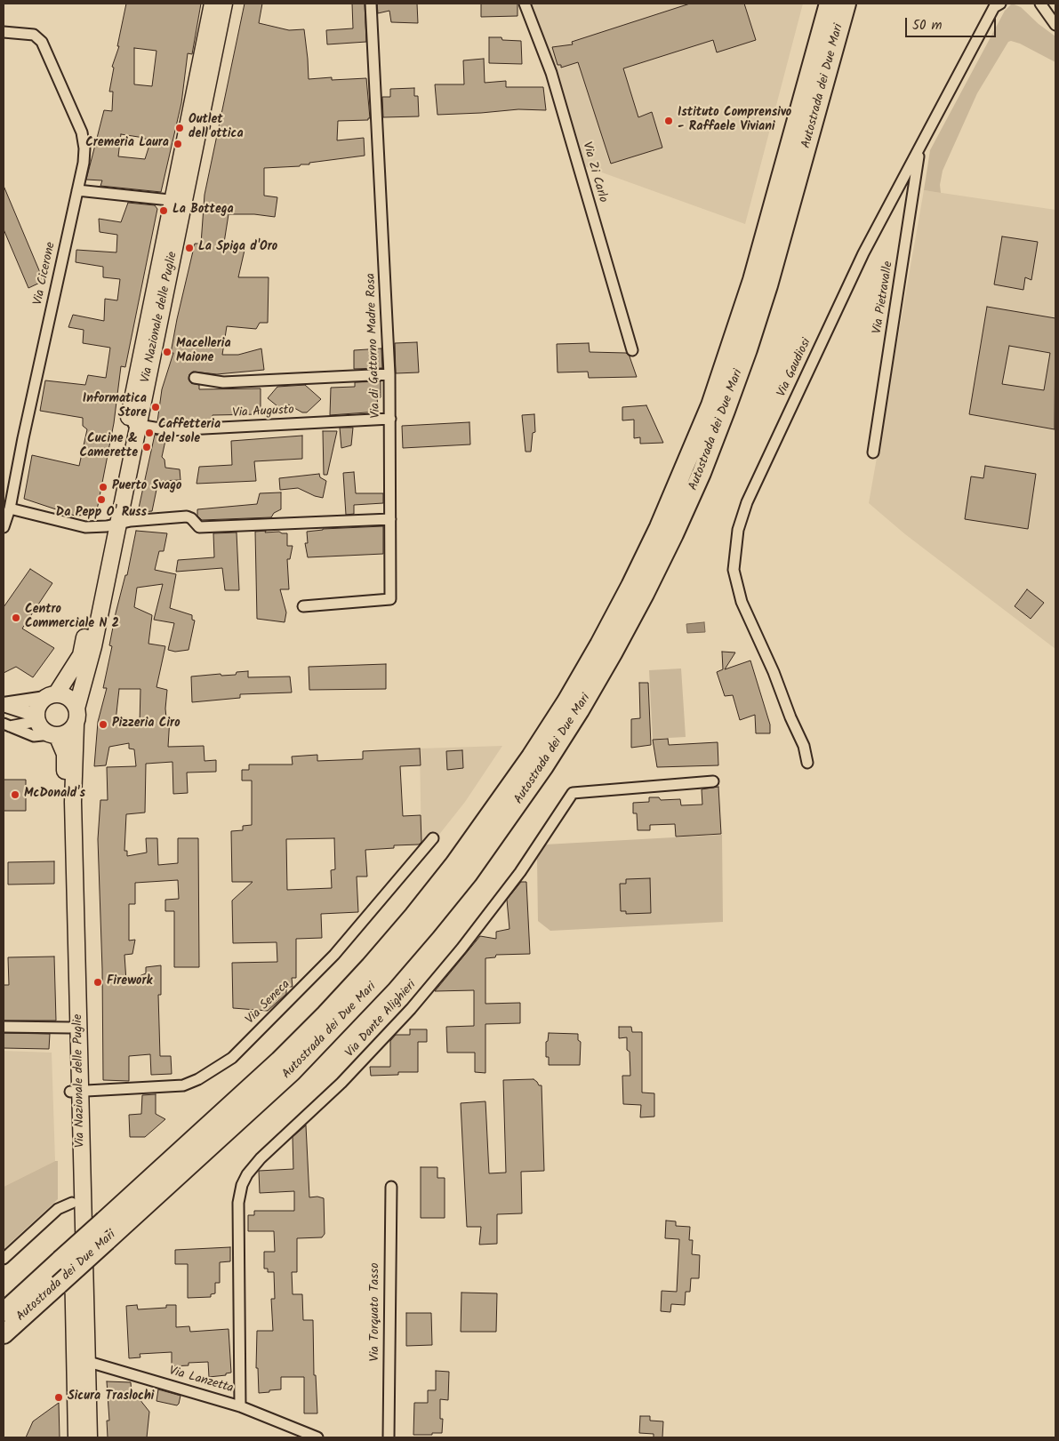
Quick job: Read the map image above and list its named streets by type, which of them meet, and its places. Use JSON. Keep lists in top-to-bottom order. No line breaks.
{"streets":{"highway":["Autostrada dei Due Mari"],"main road":["Via Nazionale delle Puglie"],"street":["Via Zi Carlo","Via Cicerone","Via Pietravalle","Via di Gattorno Madre Rosa","Via Gaudiosi","Via Augusto","Via Seneca","Via Dante Alighieri","Via Torquato Tasso","Via Lanzetta"]},"crossings":[["Via Pietravalle","Via Gaudiosi"],["Via Nazionale delle Puglie","Via Augusto"],["Via Nazionale delle Puglie","Via Seneca"],["Via Nazionale delle Puglie","Via Lanzetta"],["Via di Gattorno Madre Rosa","Via Augusto"],["Via Dante Alighieri","Via Lanzetta"]],"places":["Istituto Comprensivo - Raffaele Viviani","Outlet dell'ottica","Cremeria Laura","La Bottega","La Spiga d'Oro","Macelleria Maione","Informatica Store","Caffetteria del sole","Cucine & Camerette","Puerto Svago","Da Pepp O' Russ","Centro Commerciale N 2","Pizzeria Ciro","McDonald's","Firework","Sicura Traslochi"],"scale_bar":"50 m"}
